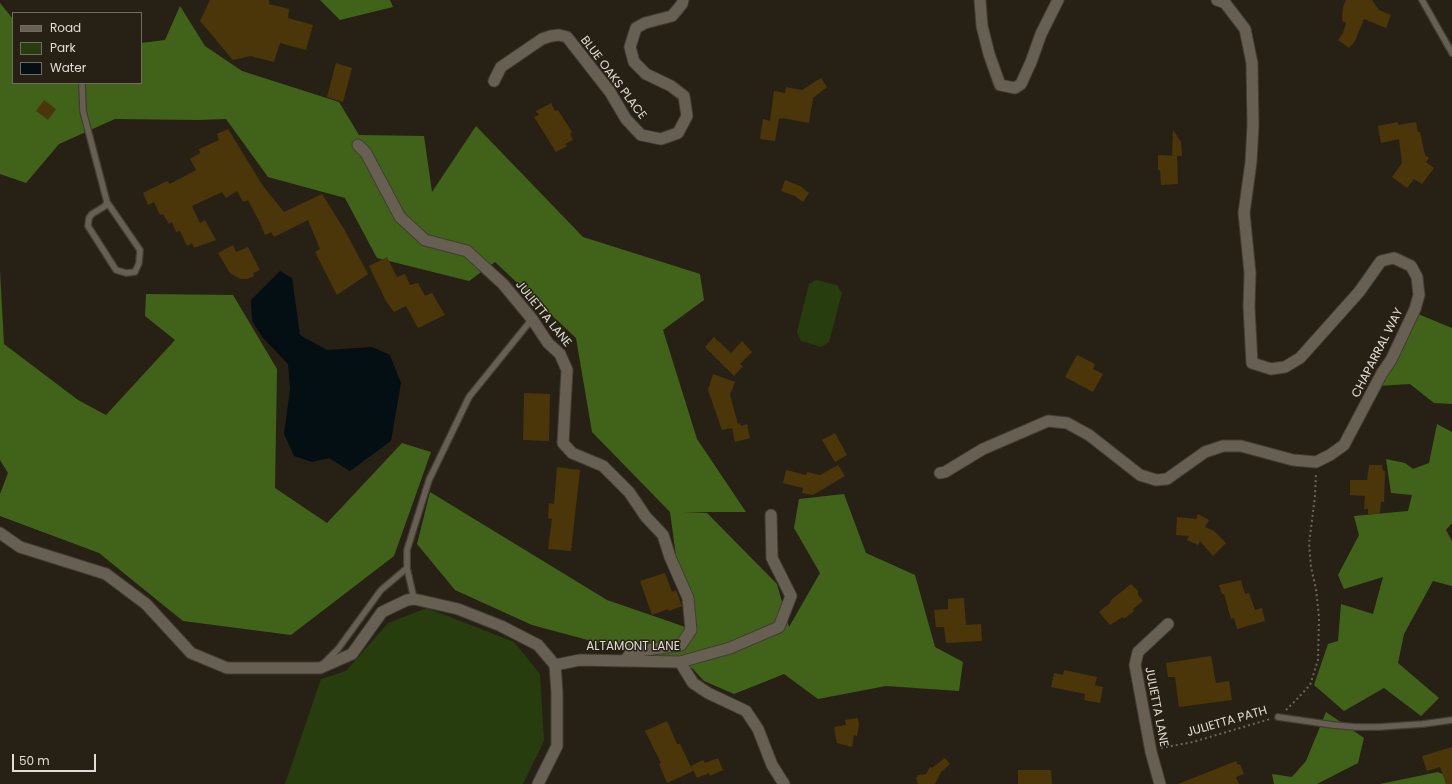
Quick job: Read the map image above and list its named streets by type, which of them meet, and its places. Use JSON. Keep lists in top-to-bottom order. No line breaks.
{"streets":{"street":["BLUE OAKS PLACE","JULIETTA LANE","CHAPARRAL WAY","ALTAMONT LANE"],"path":["JULIETTA PATH"]},"crossings":[["JULIETTA LANE","ALTAMONT LANE"],["JULIETTA LANE","JULIETTA PATH"],["CHAPARRAL WAY","JULIETTA PATH"]],"legend":["Road","Park","Water"],"scale_bar":"50 m"}
